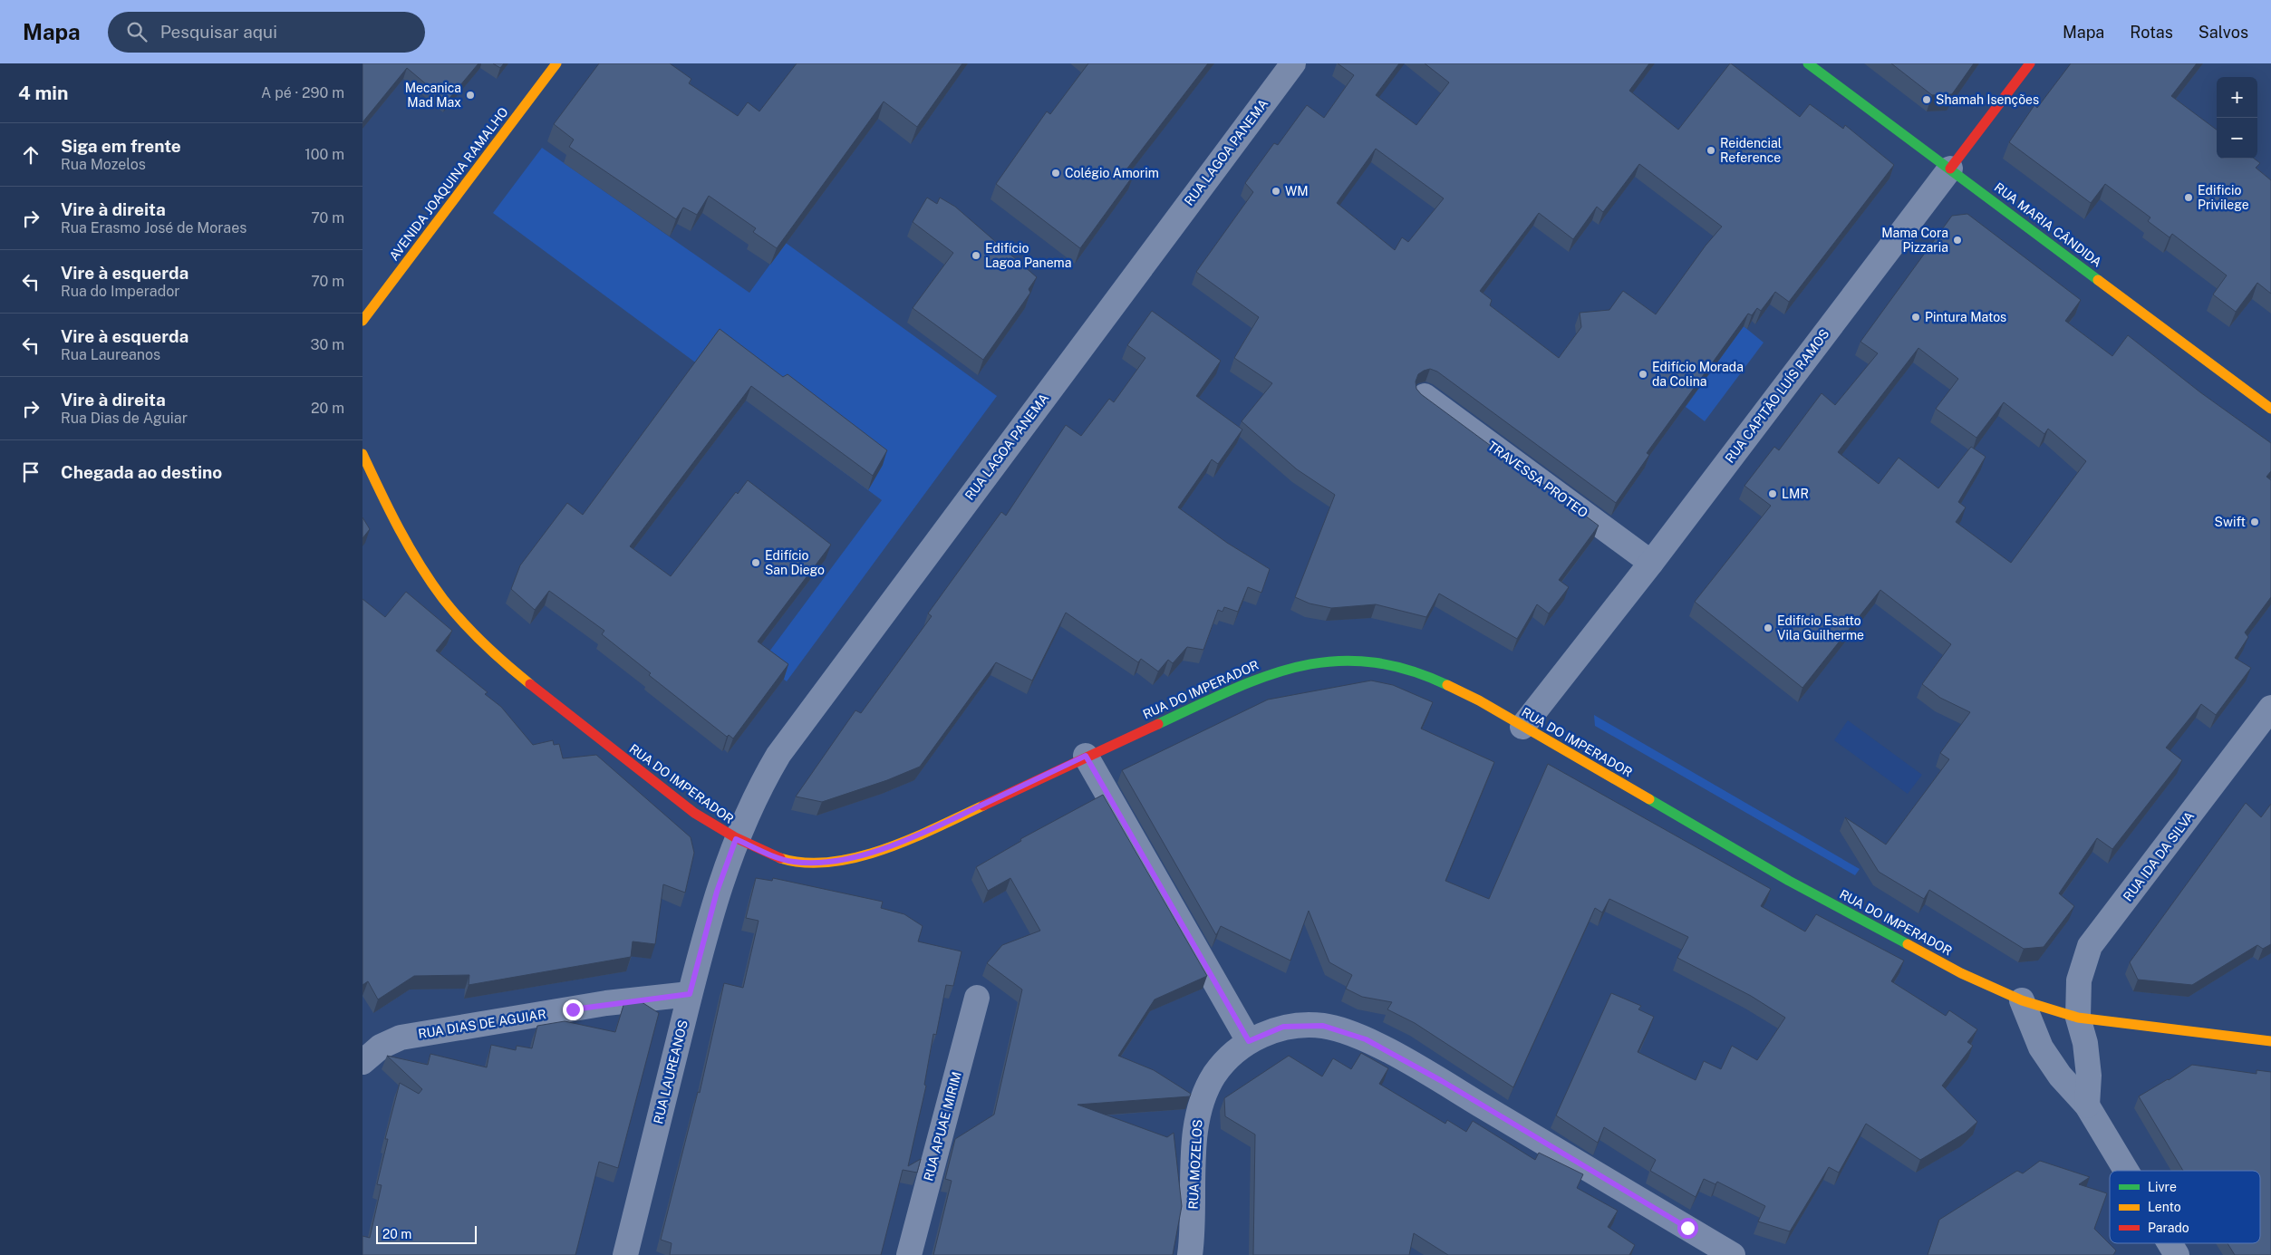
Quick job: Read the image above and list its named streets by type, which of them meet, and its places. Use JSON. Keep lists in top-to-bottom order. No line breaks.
{"streets":{"street":["RUA LAGOA PANEMA","AVENIDA JOAQUINA RAMALHO","RUA MARIA CÂNDIDA","RUA CAPITÃO LUÍS RAMOS","TRAVESSA PROTEO","RUA DO IMPERADOR","RUA IDA DA SILVA","RUA DIAS DE AGUIAR","RUA LAUREANOS","RUA APUAE MIRIM","RUA MOZELOS"]},"crossings":[["RUA LAGOA PANEMA","RUA DO IMPERADOR"],["RUA LAGOA PANEMA","RUA LAUREANOS"],["RUA MARIA CÂNDIDA","RUA CAPITÃO LUÍS RAMOS"],["RUA CAPITÃO LUÍS RAMOS","TRAVESSA PROTEO"],["RUA CAPITÃO LUÍS RAMOS","RUA DO IMPERADOR"],["RUA DO IMPERADOR","RUA IDA DA SILVA"],["RUA DO IMPERADOR","RUA LAUREANOS"],["RUA DIAS DE AGUIAR","RUA LAUREANOS"]],"places":["Mecanica Mad Max","Shamah Isenções","Reidencial Reference","Colégio Amorim","WM","Edificio Privilege","Mama Cora Pizzaria","Edifício Lagoa Panema","Pintura Matos","Edifício Morada da Colina","LMR","Swift","Edifício San Diego","Edifício Esatto Vila Guilherme"],"legend":["Livre","Lento","Parado"],"scale_bar":"20 m","page":{"header":"Mapa","search":"Pesquisar aqui","nav":["Mapa","Rotas","Salvos"],"heading":["4 min","A pé · 290 m"],"map_buttons":["+","−"],"list":[["Siga em frente","Rua Mozelos","100 m"],["Vire à direita","Rua Erasmo José de Moraes","70 m"],["Vire à esquerda","Rua do Imperador","70 m"],["Vire à esquerda","Rua Laureanos","30 m"],["Vire à direita","Rua Dias de Aguiar","20 m"],"Chegada ao destino"],"scale":"20 m"}}
